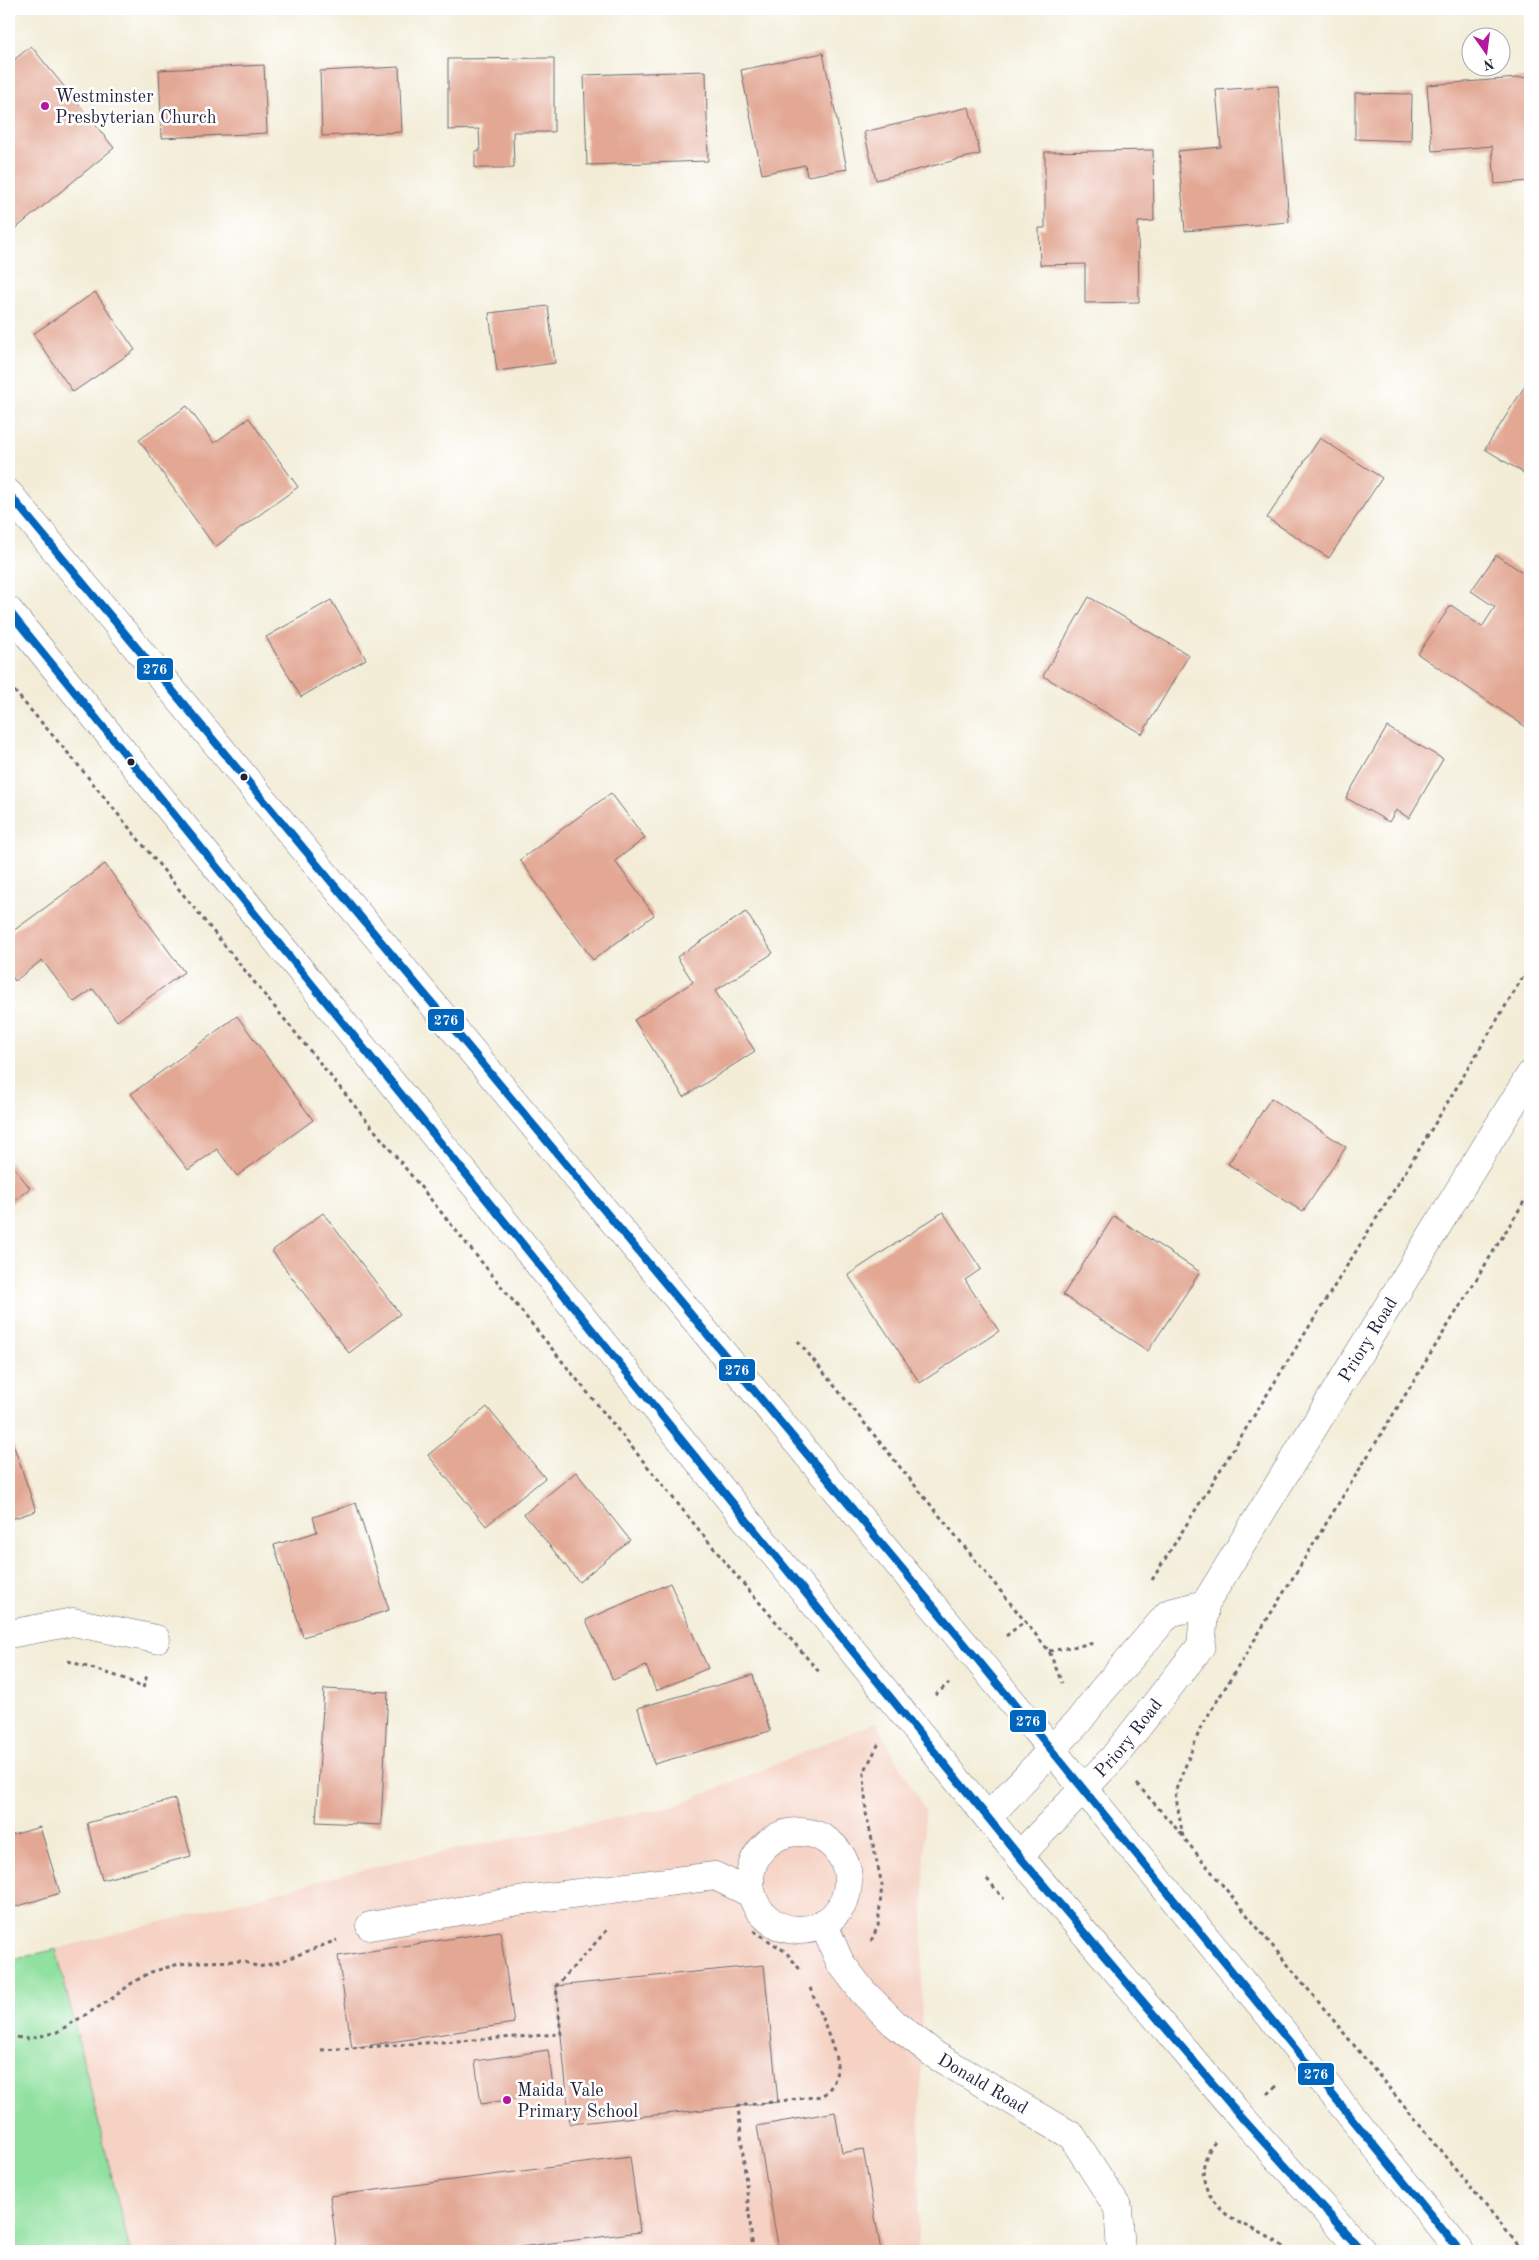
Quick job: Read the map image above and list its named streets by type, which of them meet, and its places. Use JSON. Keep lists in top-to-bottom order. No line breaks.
{"streets":{"main road":["Priory Road","Donald Road"]},"places":["Westminster Presbyterian Church","Maida Vale Primary School"],"lines":["transit line 276"],"north":"bottom"}
